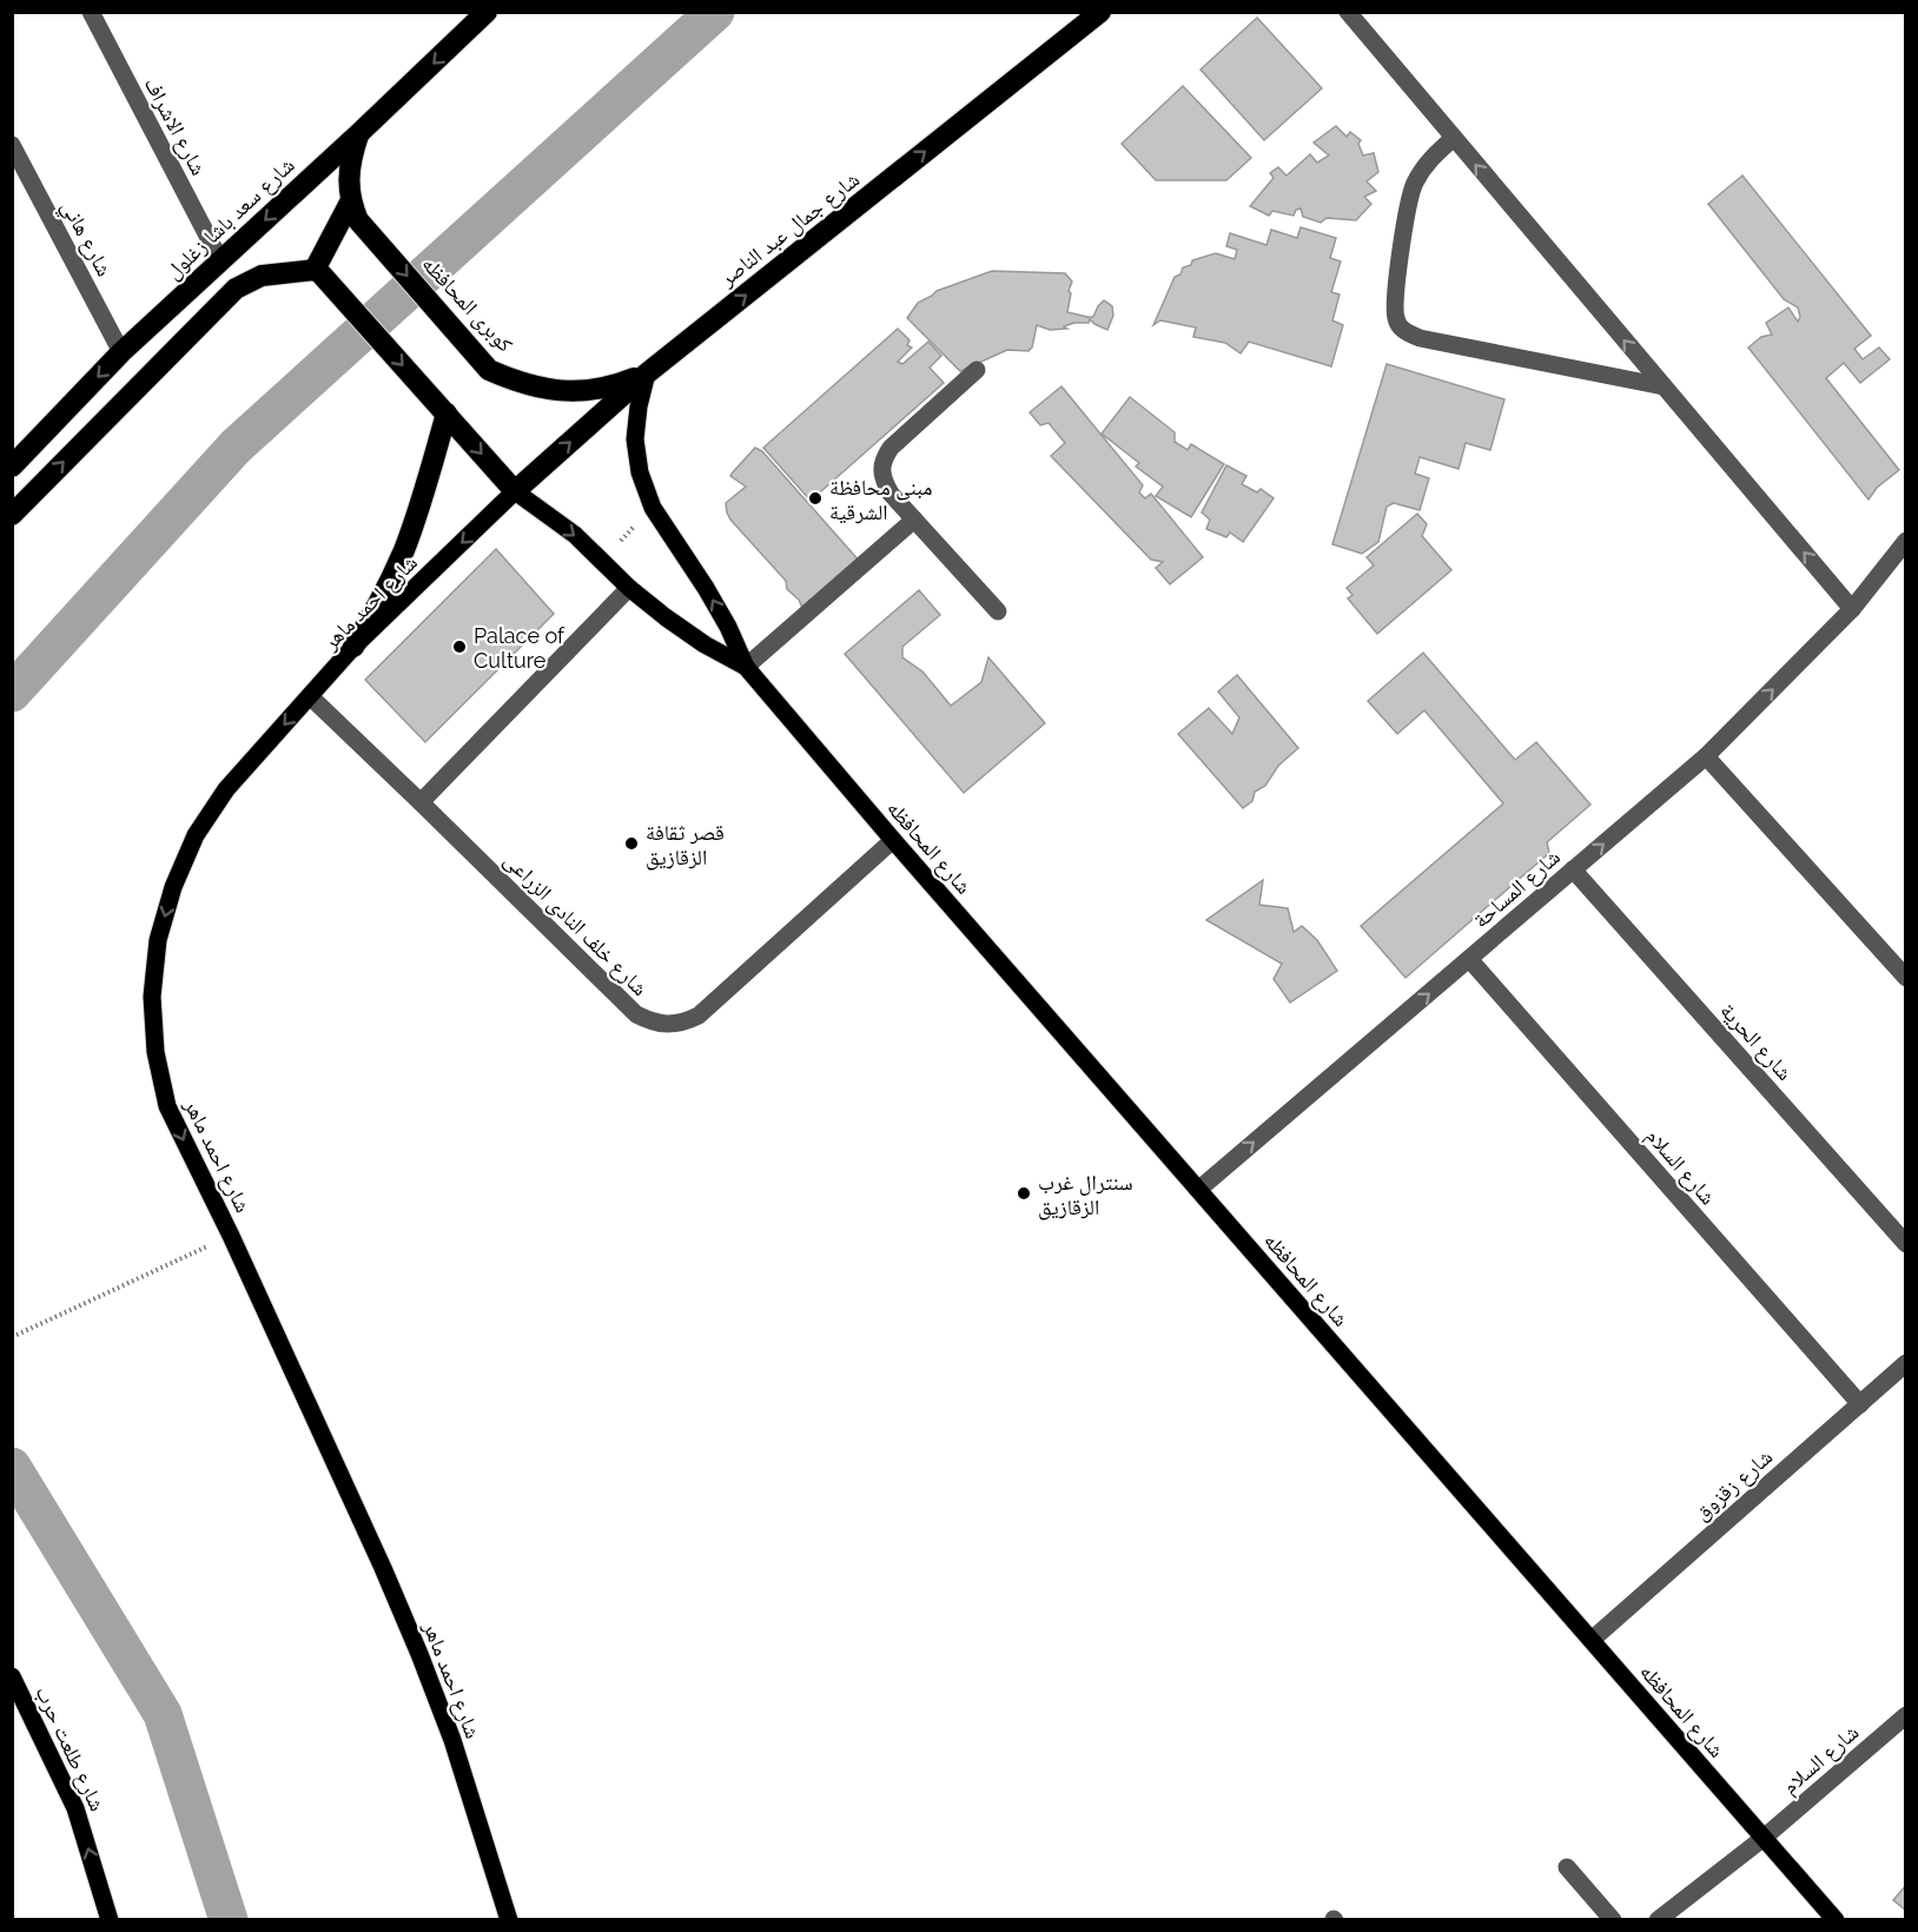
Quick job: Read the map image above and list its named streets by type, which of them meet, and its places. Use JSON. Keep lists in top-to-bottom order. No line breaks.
{"streets":{"highway":["شارع سعد باشا زغلول","شارع جمال عبد الناصر","كوبرى المحافظه"],"main road":["شارع احمد ماهر","شارع المحافظه","شارع طلعت حرب"],"street":["شارع الاشراف","شارع هاني","شارع المساحة","شارع خلف النادى الزراعى","شارع الحرية","شارع السلام","شارع زقزوق"]},"crossings":[["شارع الاشراف","شارع سعد باشا زغلول"],["شارع سعد باشا زغلول","شارع هاني"],["شارع جمال عبد الناصر","كوبرى المحافظه"],["شارع جمال عبد الناصر","شارع احمد ماهر"],["شارع جمال عبد الناصر","شارع المحافظه"],["كوبرى المحافظه","شارع المحافظه"],["شارع احمد ماهر","شارع المحافظه"],["شارع احمد ماهر","شارع خلف النادى الزراعى"],["شارع المحافظه","شارع المساحة"],["شارع المحافظه","شارع خلف النادى الزراعى"],["شارع المحافظه","شارع السلام"],["شارع المحافظه","شارع زقزوق"],["شارع المساحة","شارع الحرية"],["شارع المساحة","شارع السلام"],["شارع السلام","شارع زقزوق"]],"one_way":["شارع جمال عبد الناصر","شارع احمد ماهر","شارع المساحة","شارع طلعت حرب"],"places":["مبنى محافظة الشرقية","Palace of Culture","قصر ثقافة الزقازيق","سنترال غرب الزقازيق"]}
